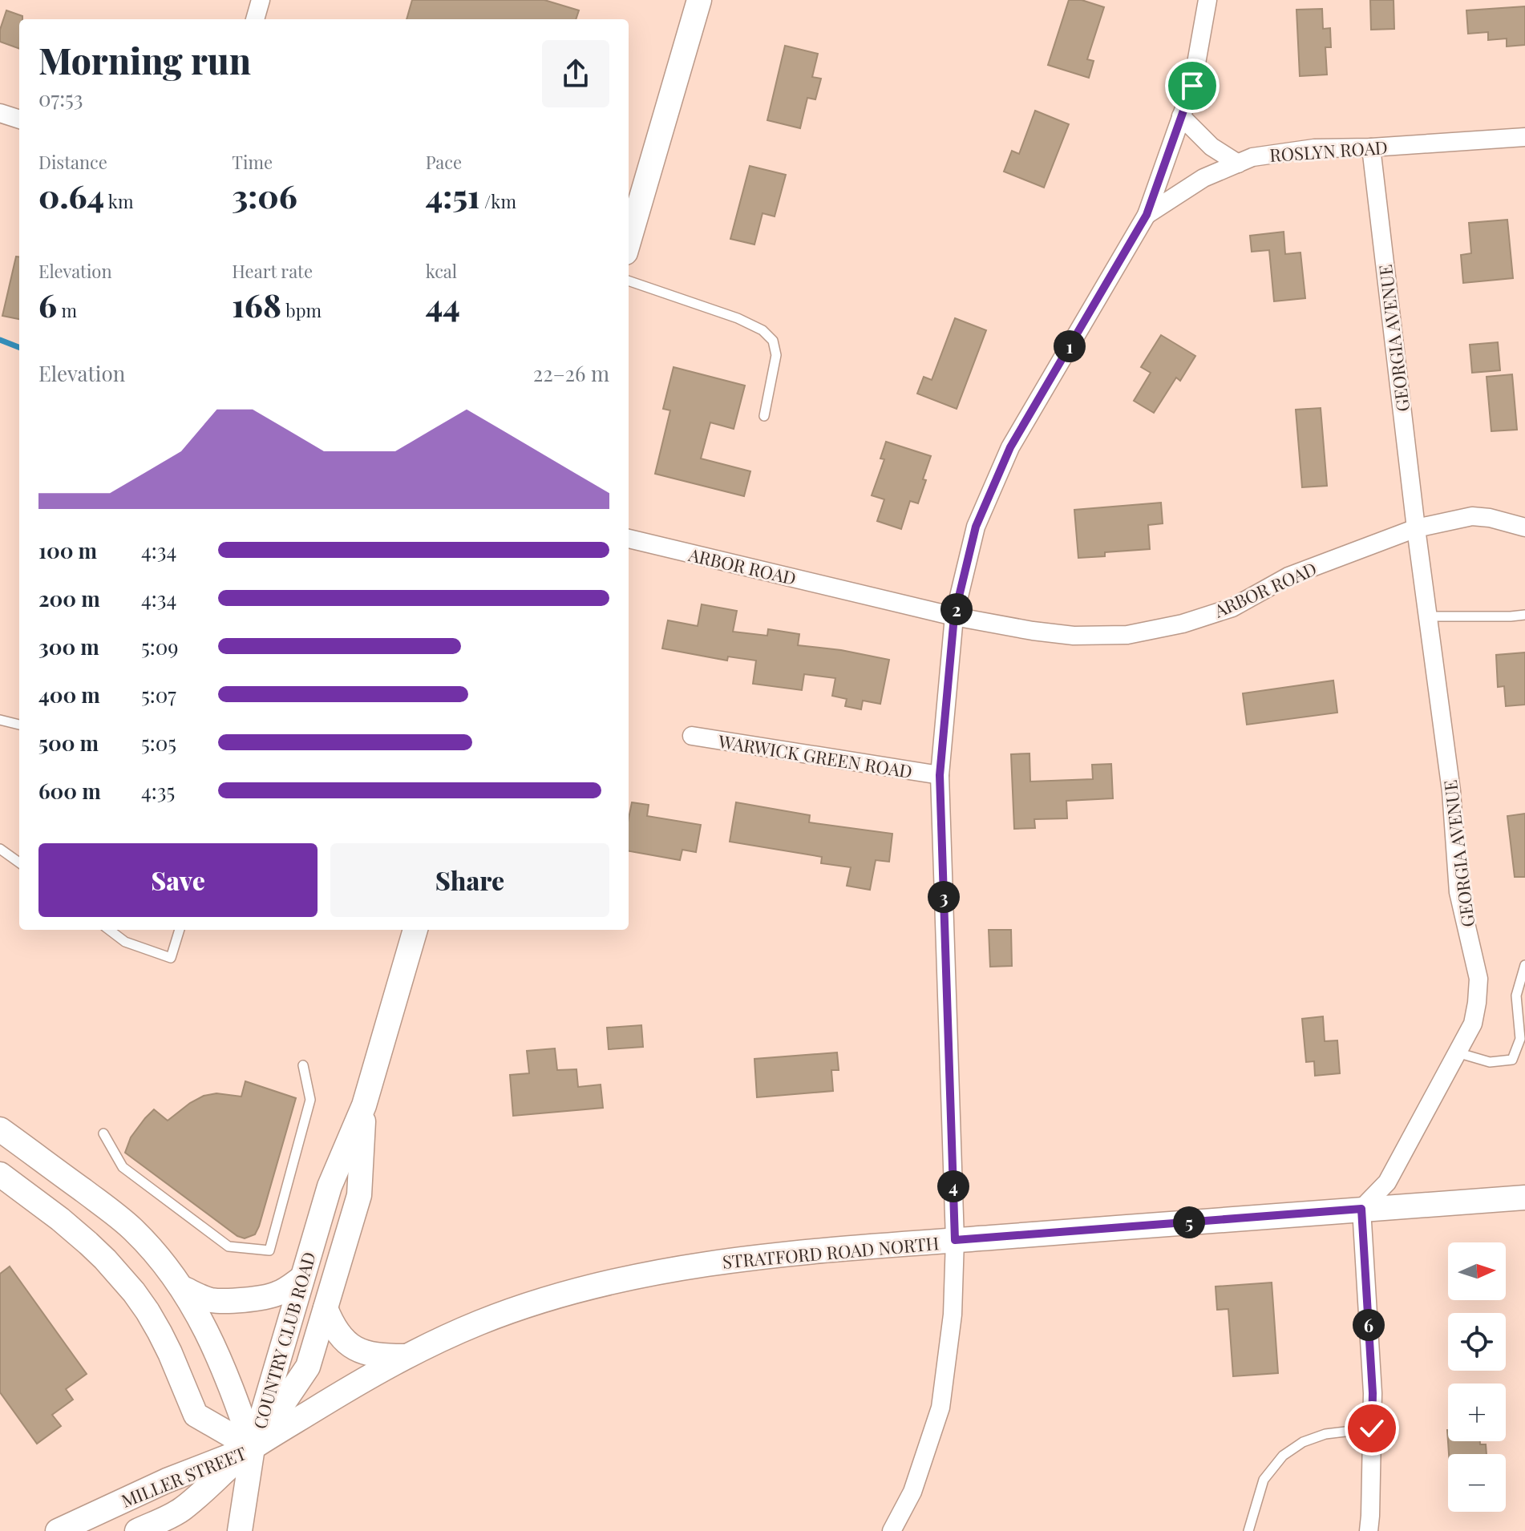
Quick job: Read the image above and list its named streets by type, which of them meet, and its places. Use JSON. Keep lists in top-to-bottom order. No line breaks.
{"streets":{"main road":["STRATFORD ROAD NORTH","COUNTRY CLUB ROAD","MILLER STREET"],"street":["ROSLYN ROAD","GEORGIA AVENUE","ARBOR ROAD","WARWICK GREEN ROAD"]},"crossings":[["ROSLYN ROAD","GEORGIA AVENUE"],["GEORGIA AVENUE","ARBOR ROAD"],["GEORGIA AVENUE","STRATFORD ROAD NORTH"],["STRATFORD ROAD NORTH","COUNTRY CLUB ROAD"],["STRATFORD ROAD NORTH","MILLER STREET"],["COUNTRY CLUB ROAD","MILLER STREET"]],"north":"right","page":{"heading":["Morning run","07:53"],"stats":[["Distance","0.64 km"],["Time","3:06"],["Pace","4:51 /km"],["Elevation","6 m"],["Heart rate","168 bpm"],["kcal","44"]],"pins":["1","2","3","4","5","6"],"chart":["Elevation","22–26 m"],"list":[{"name":"100 m","note":"4:34"},{"name":"200 m","note":"4:34"},{"name":"300 m","note":"5:09"},{"name":"400 m","note":"5:07"},{"name":"500 m","note":"5:05"},{"name":"600 m","note":"4:35"}],"buttons":["Save","Share"],"map_buttons":["+","−"]}}
